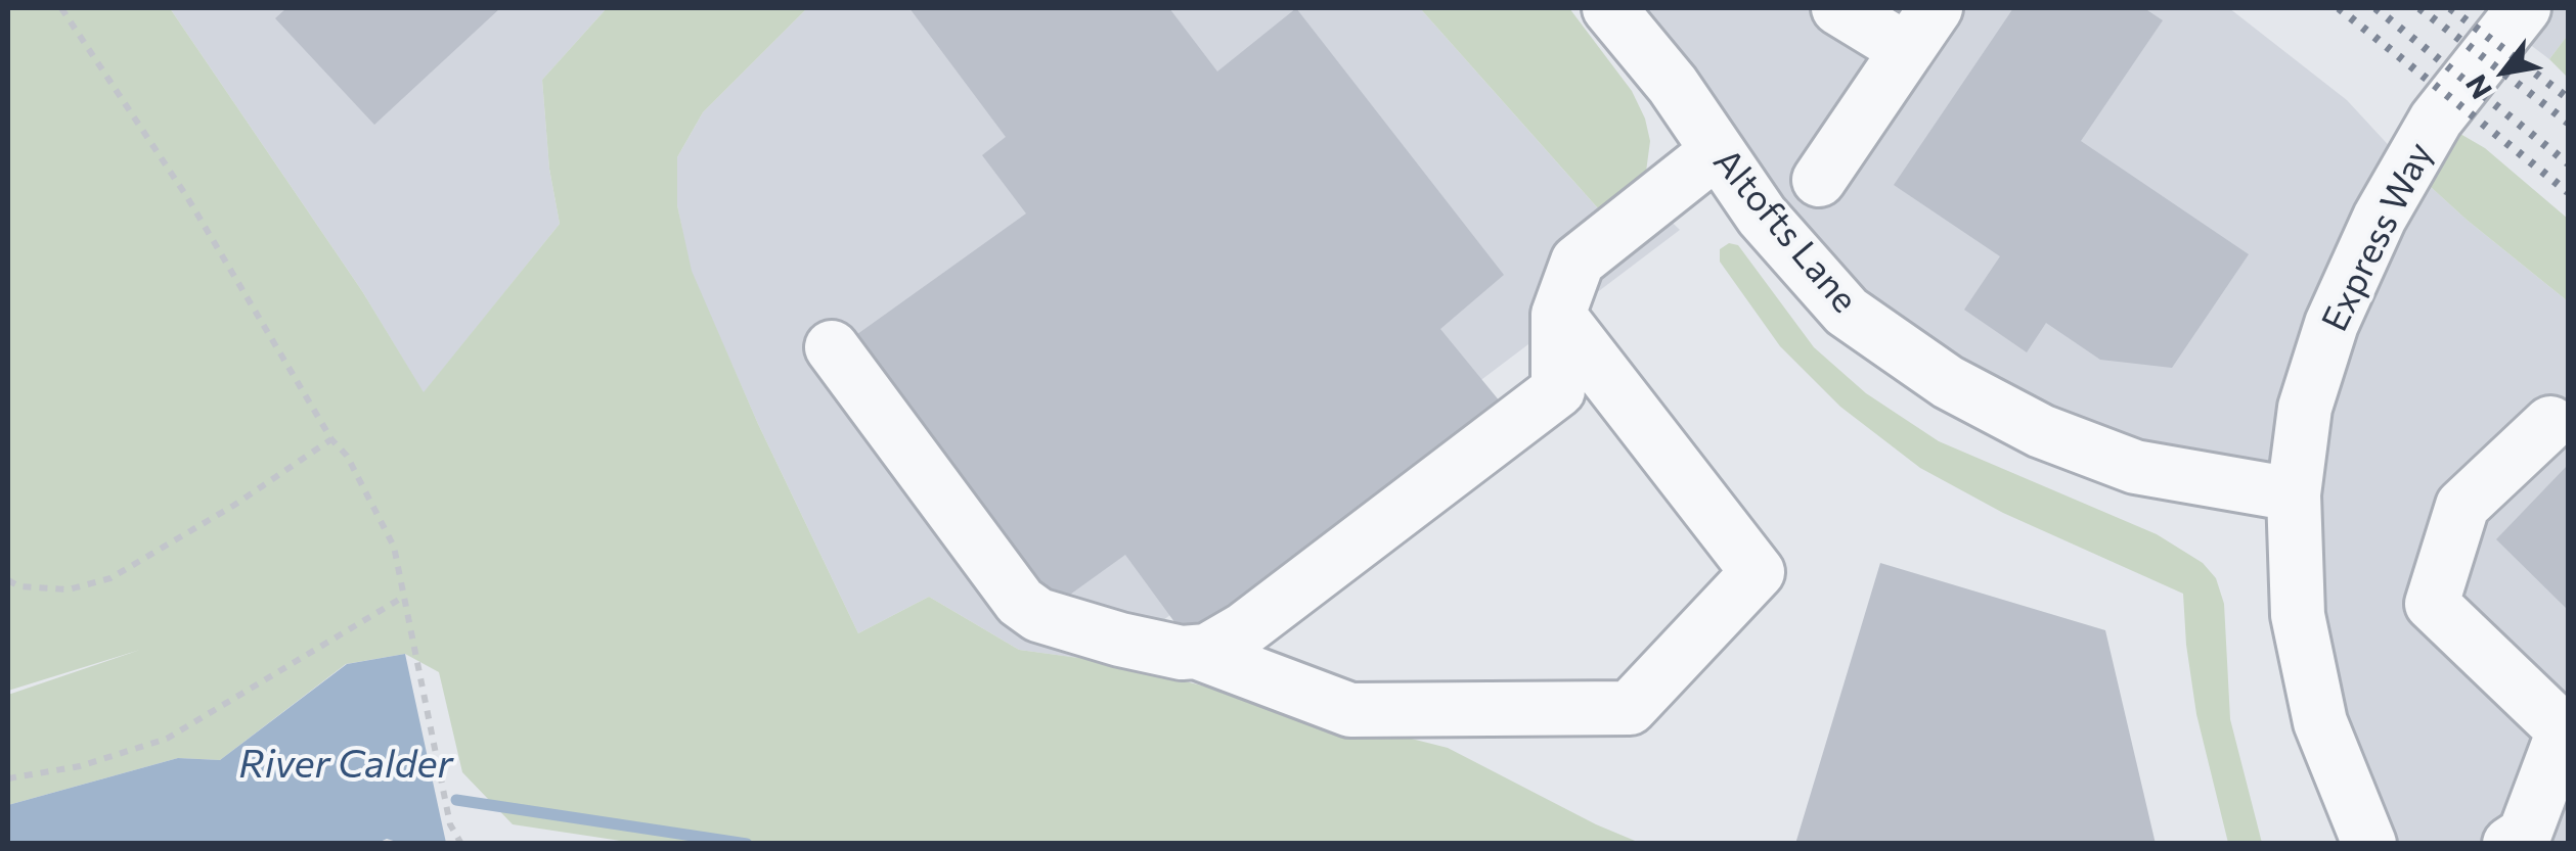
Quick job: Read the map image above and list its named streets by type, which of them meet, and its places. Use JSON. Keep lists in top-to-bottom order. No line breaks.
{"streets":{"street":["Altofts Lane","Express Way"]},"crossings":[["Altofts Lane","Express Way"]],"water":["River Calder"],"north":"bottom left"}
